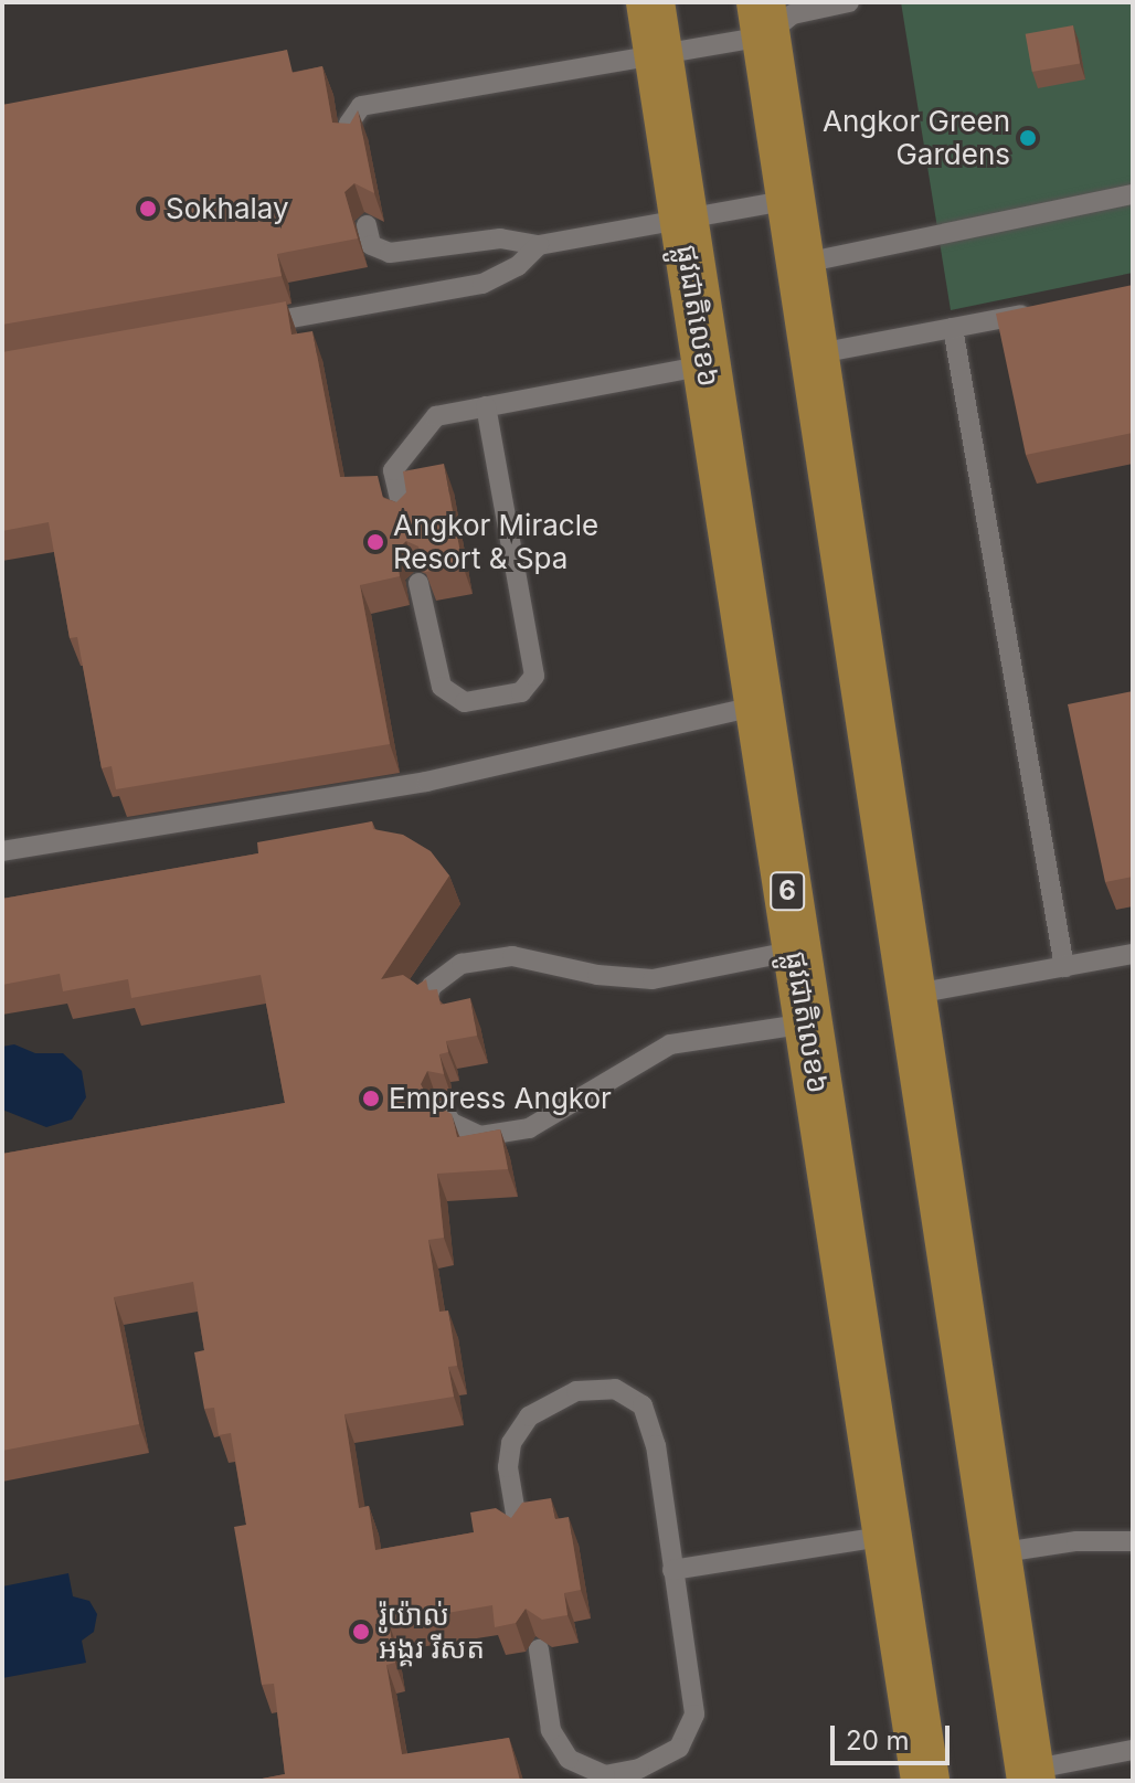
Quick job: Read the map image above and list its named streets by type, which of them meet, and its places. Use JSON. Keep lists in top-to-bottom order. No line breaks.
{"streets":{"highway":["ផ្លូវជាតិលេខ៦","6"]},"places":["Angkor Green Gardens","Sokhalay","Angkor Miracle Resort & Spa","Empress Angkor","រ៉ូយ៉ាល់ អង្គរ រីសត"],"scale_bar":"20 m"}
